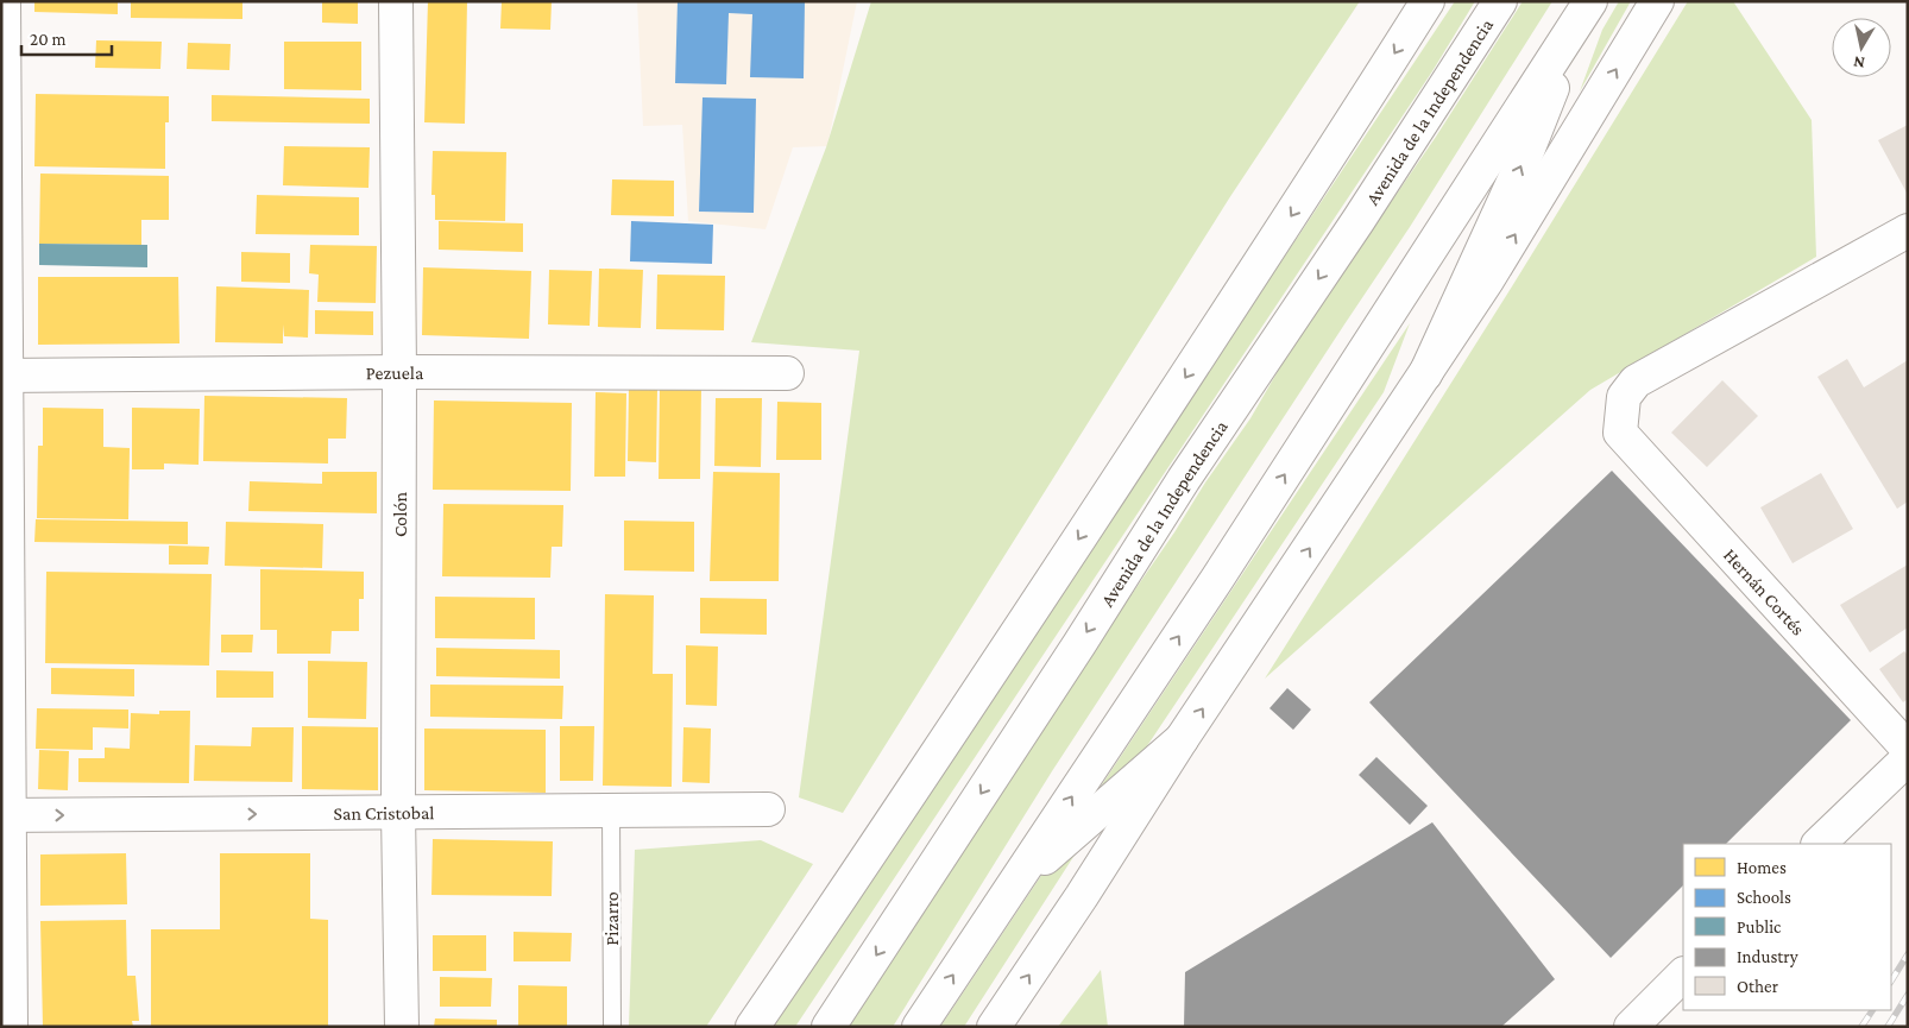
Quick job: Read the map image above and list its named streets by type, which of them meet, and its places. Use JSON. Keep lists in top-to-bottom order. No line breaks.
{"streets":{"main road":["Avenida de la Independencia","Pezuela","Colón","Hernán Cortés","San Cristobal"],"lane":["Pizarro"]},"crossings":[["Pezuela","Colón"],["Colón","San Cristobal"],["San Cristobal","Pizarro"]],"one_way":["San Cristobal"],"legend":["Homes","Schools","Public","Industry","Other"],"scale_bar":"20 m","north":"bottom"}
